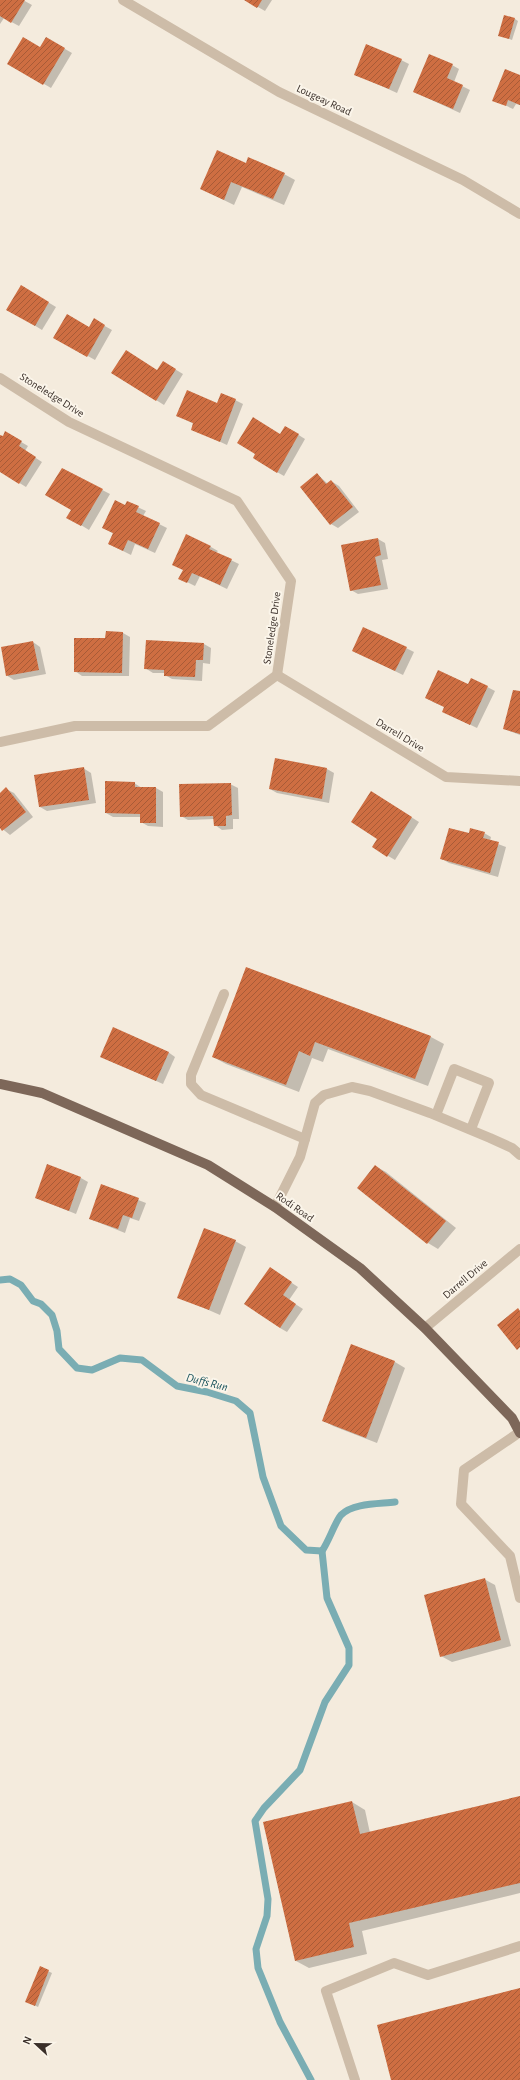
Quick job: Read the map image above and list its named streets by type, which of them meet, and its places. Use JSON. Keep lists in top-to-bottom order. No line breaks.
{"streets":{"main road":["Rodi Road"],"street":["Lougeay Road","Stoneledge Drive","Darrell Drive"]},"crossings":[["Stoneledge Drive","Darrell Drive"],["Darrell Drive","Rodi Road"]],"water":["Duffs Run"],"north":"left"}
